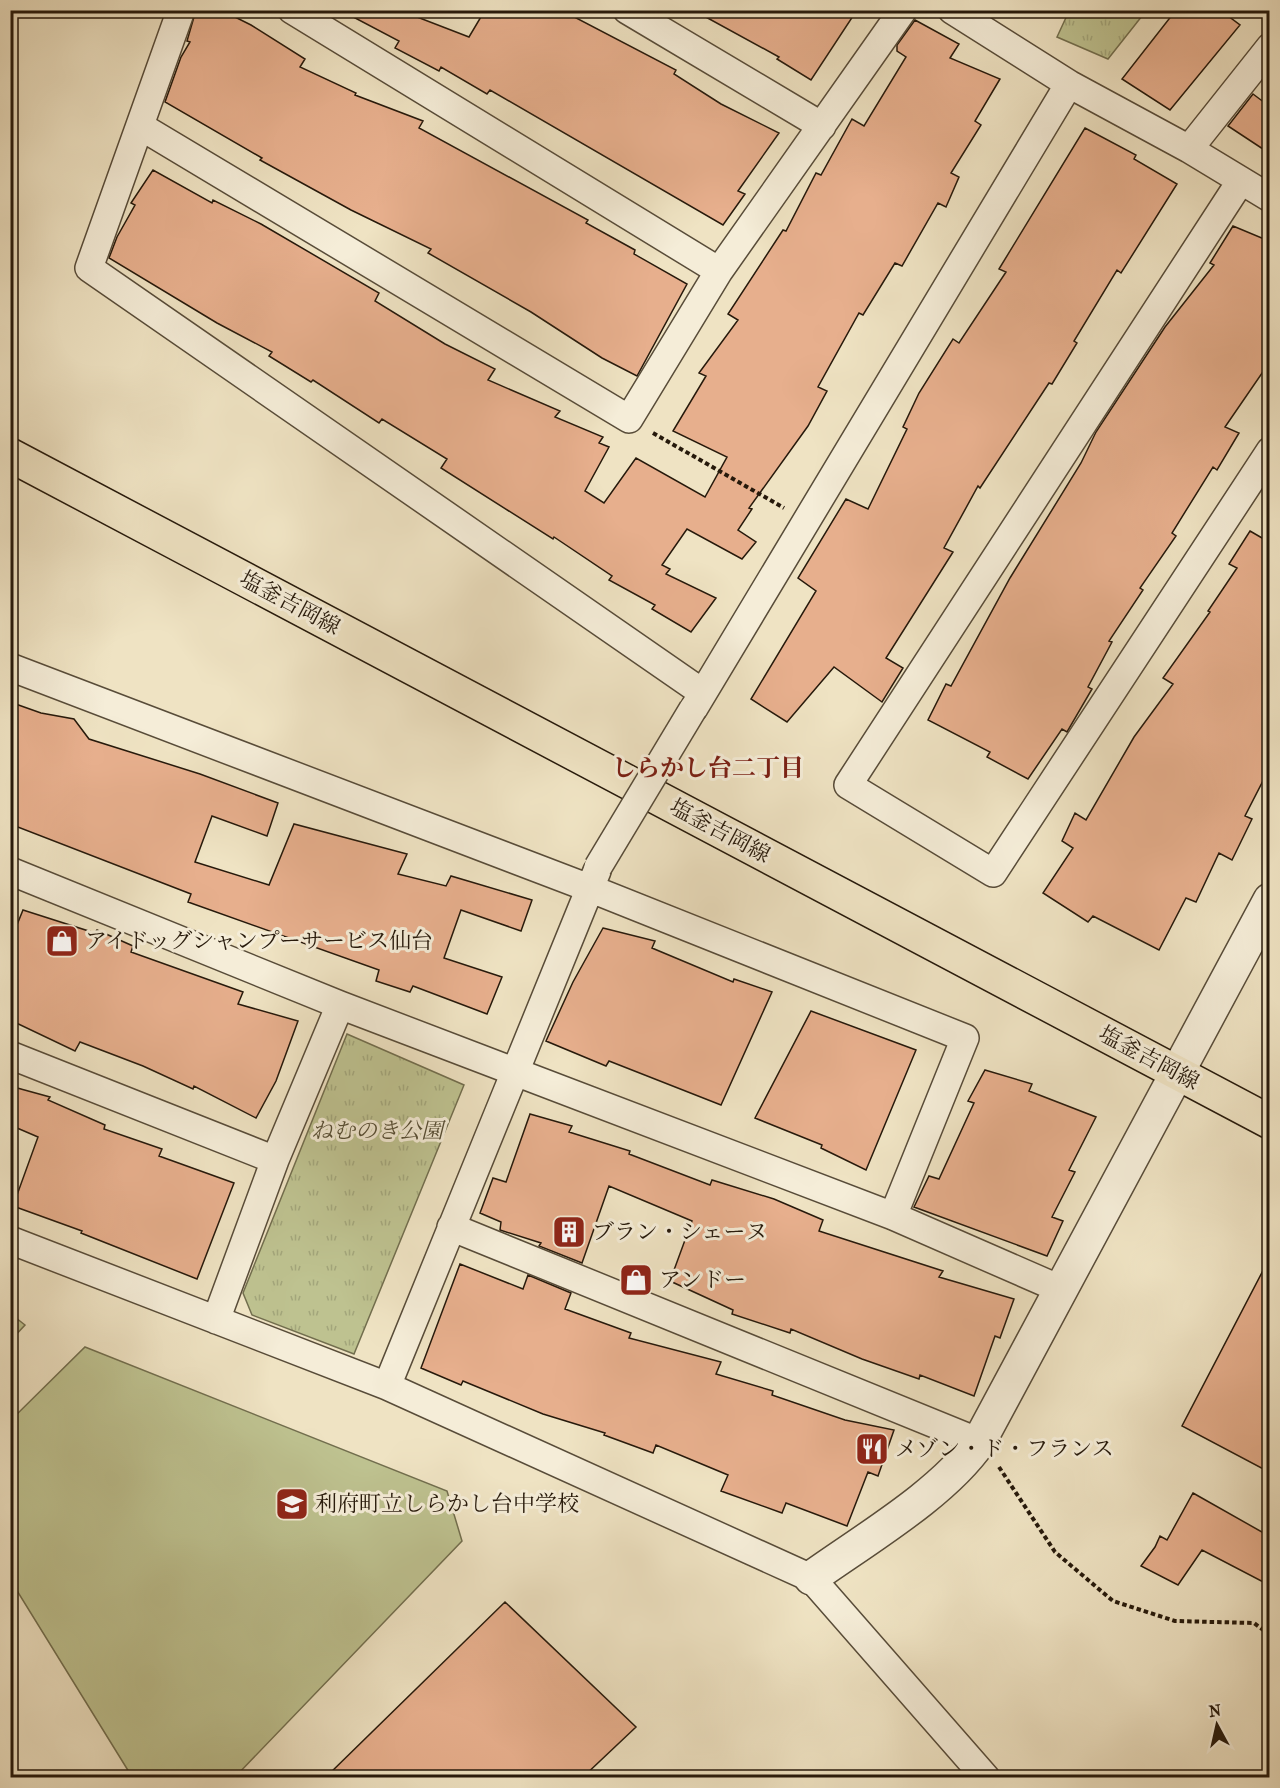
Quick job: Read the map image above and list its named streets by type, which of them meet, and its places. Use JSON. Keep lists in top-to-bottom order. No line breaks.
{"streets":{"main road":["塩釜吉岡線"]},"districts":["しらかし台二丁目"],"parks":["ねむのき公園"],"places":{"shop":["アイドッグシャンプーサービス仙台","アンドー"],"building":["ブラン・シェーヌ"],"restaurant":["メゾン・ド・フランス"],"school or university":["利府町立しらかし台中学校"]},"north":"top"}
